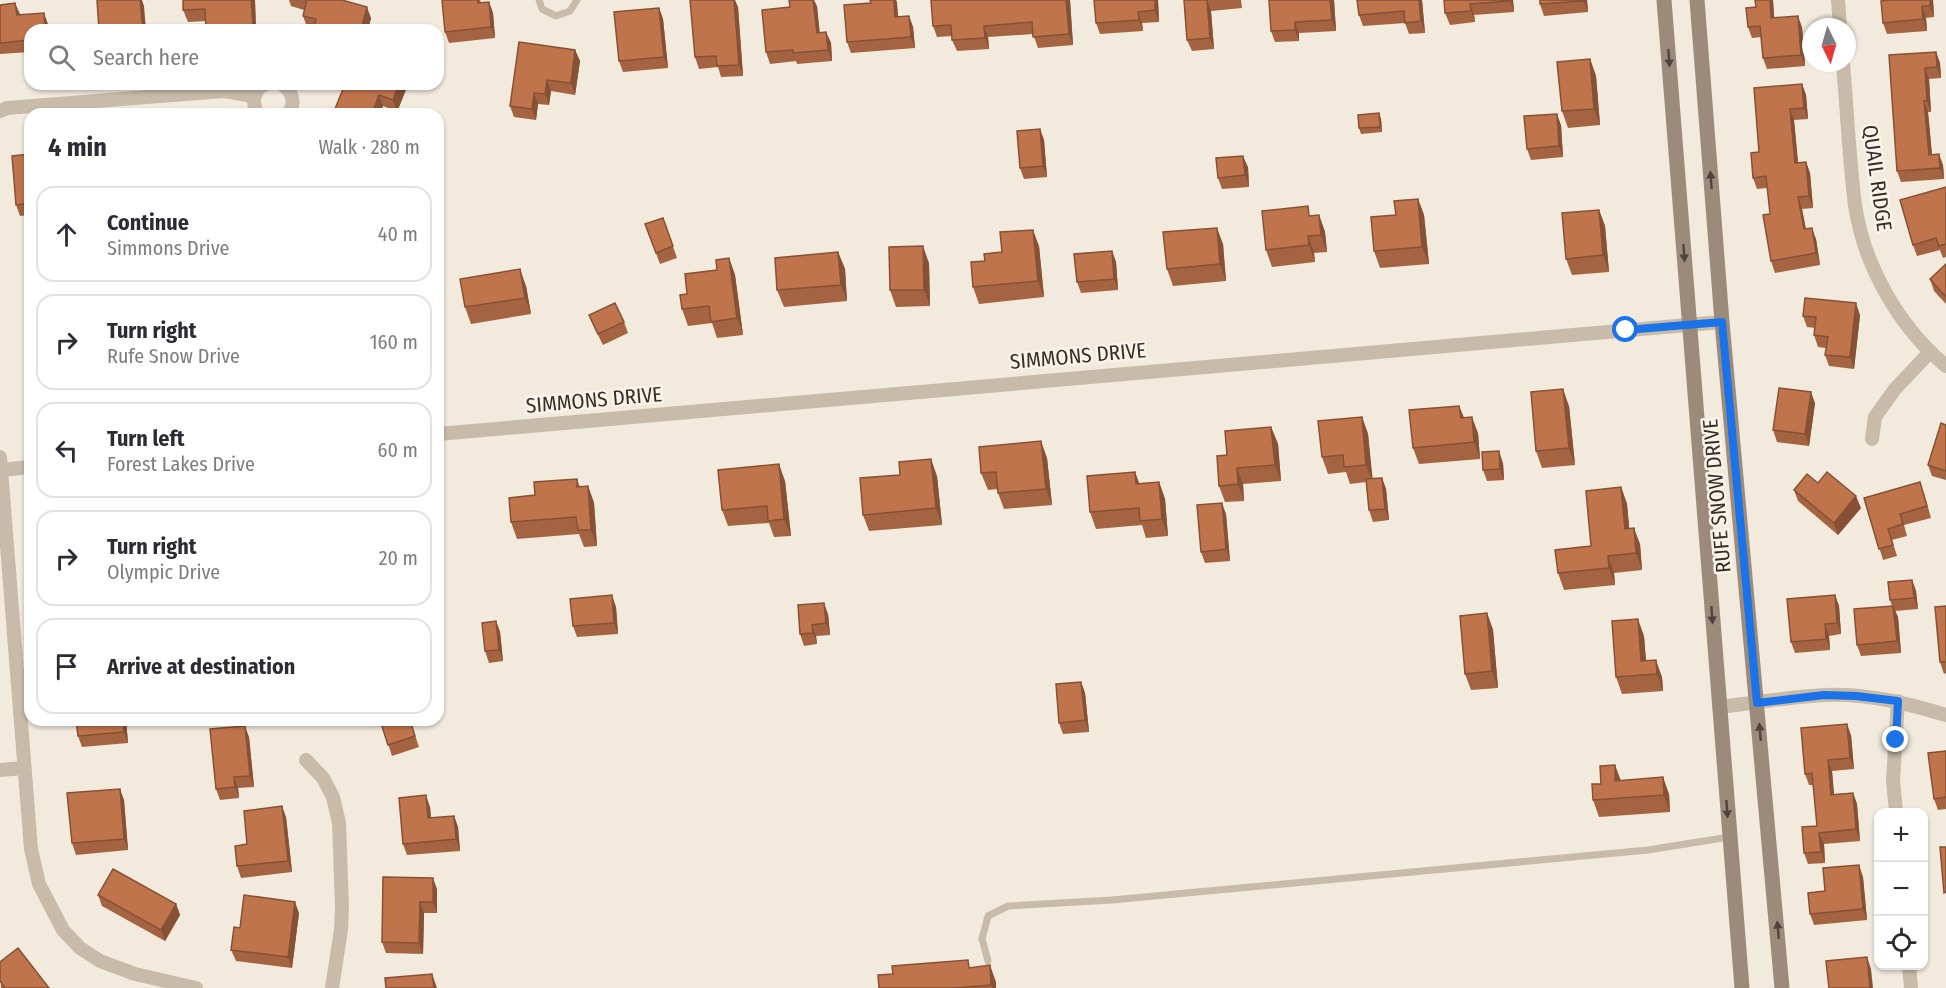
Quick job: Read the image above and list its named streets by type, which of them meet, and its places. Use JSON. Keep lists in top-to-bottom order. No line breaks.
{"streets":{"main road":["RUFE SNOW DRIVE"],"street":["QUAIL RIDGE","SIMMONS DRIVE"]},"crossings":[["SIMMONS DRIVE","RUFE SNOW DRIVE"]],"north":"bottom","page":{"search":"Search here","heading":["4 min","Walk · 280 m"],"list":[["Continue","Simmons Drive","40 m"],["Turn right","Rufe Snow Drive","160 m"],["Turn left","Forest Lakes Drive","60 m"],["Turn right","Olympic Drive","20 m"],"Arrive at destination"],"map_buttons":["+","−"]}}
